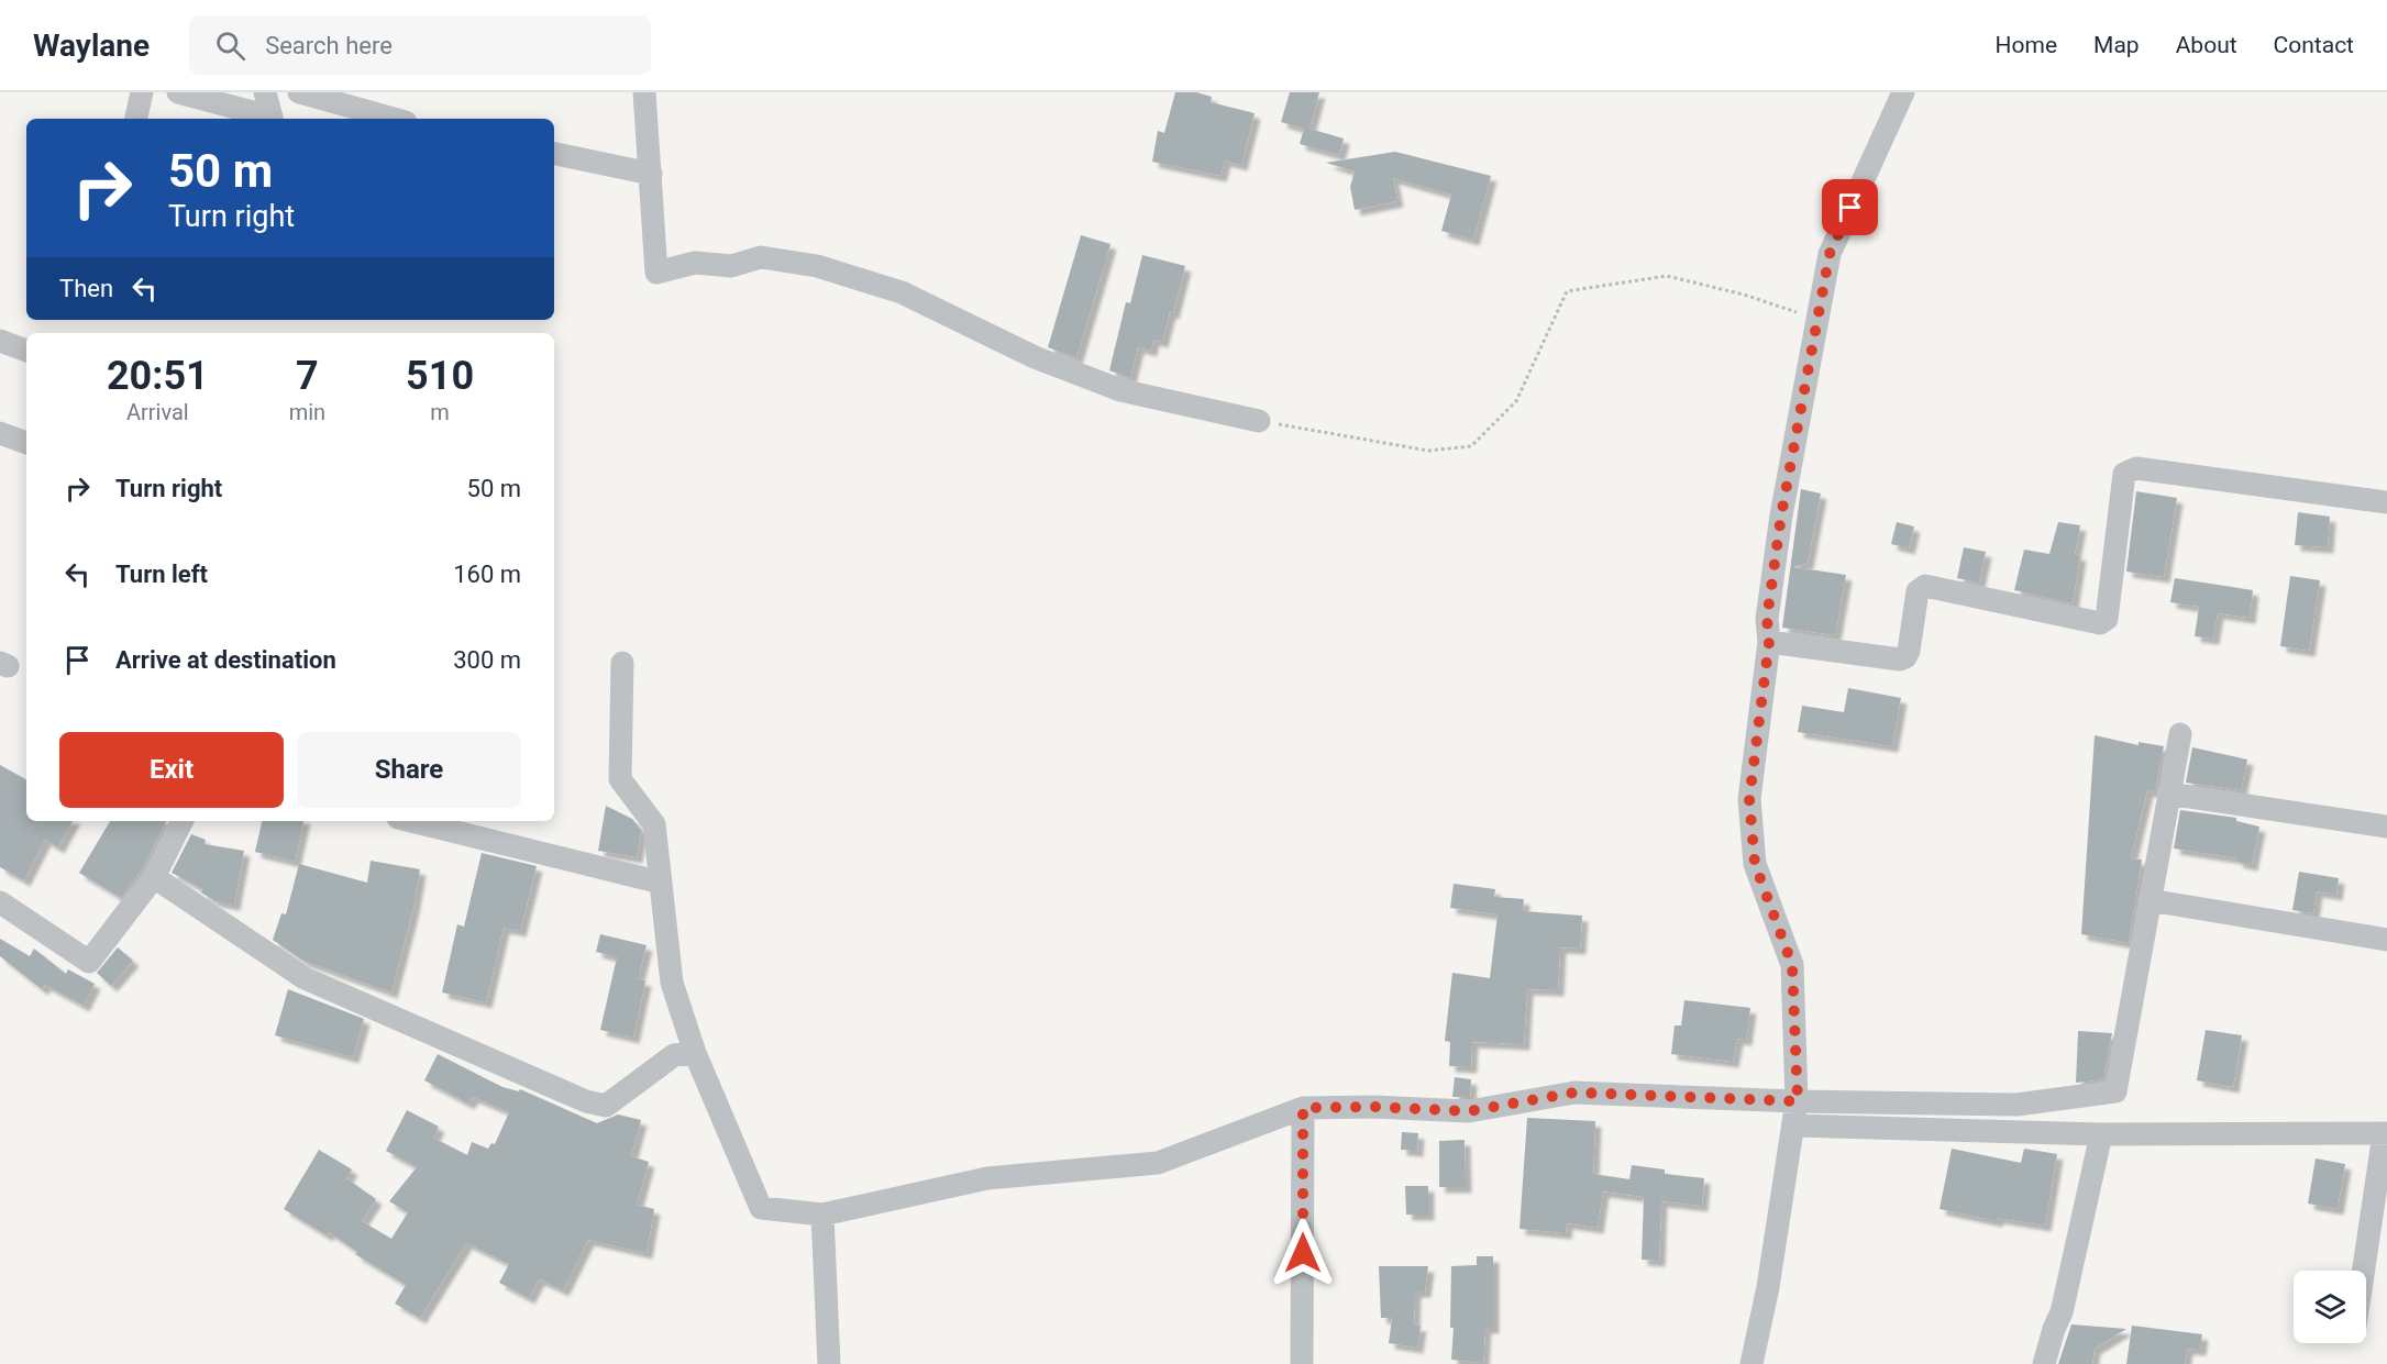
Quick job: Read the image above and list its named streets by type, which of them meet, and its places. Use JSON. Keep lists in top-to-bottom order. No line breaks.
{"page":{"header":"Waylane","search":"Search here","nav":["Home","Map","About","Contact"],"turn":["50 m","Turn right"],"then":"Then","eta":["20:51","Arrival","7","min","510","m"],"list":[{"name":"Turn right","value":"50 m"},{"name":"Turn left","value":"160 m"},{"name":"Arrive at destination","value":"300 m"}],"buttons":["Exit","Share"]}}
